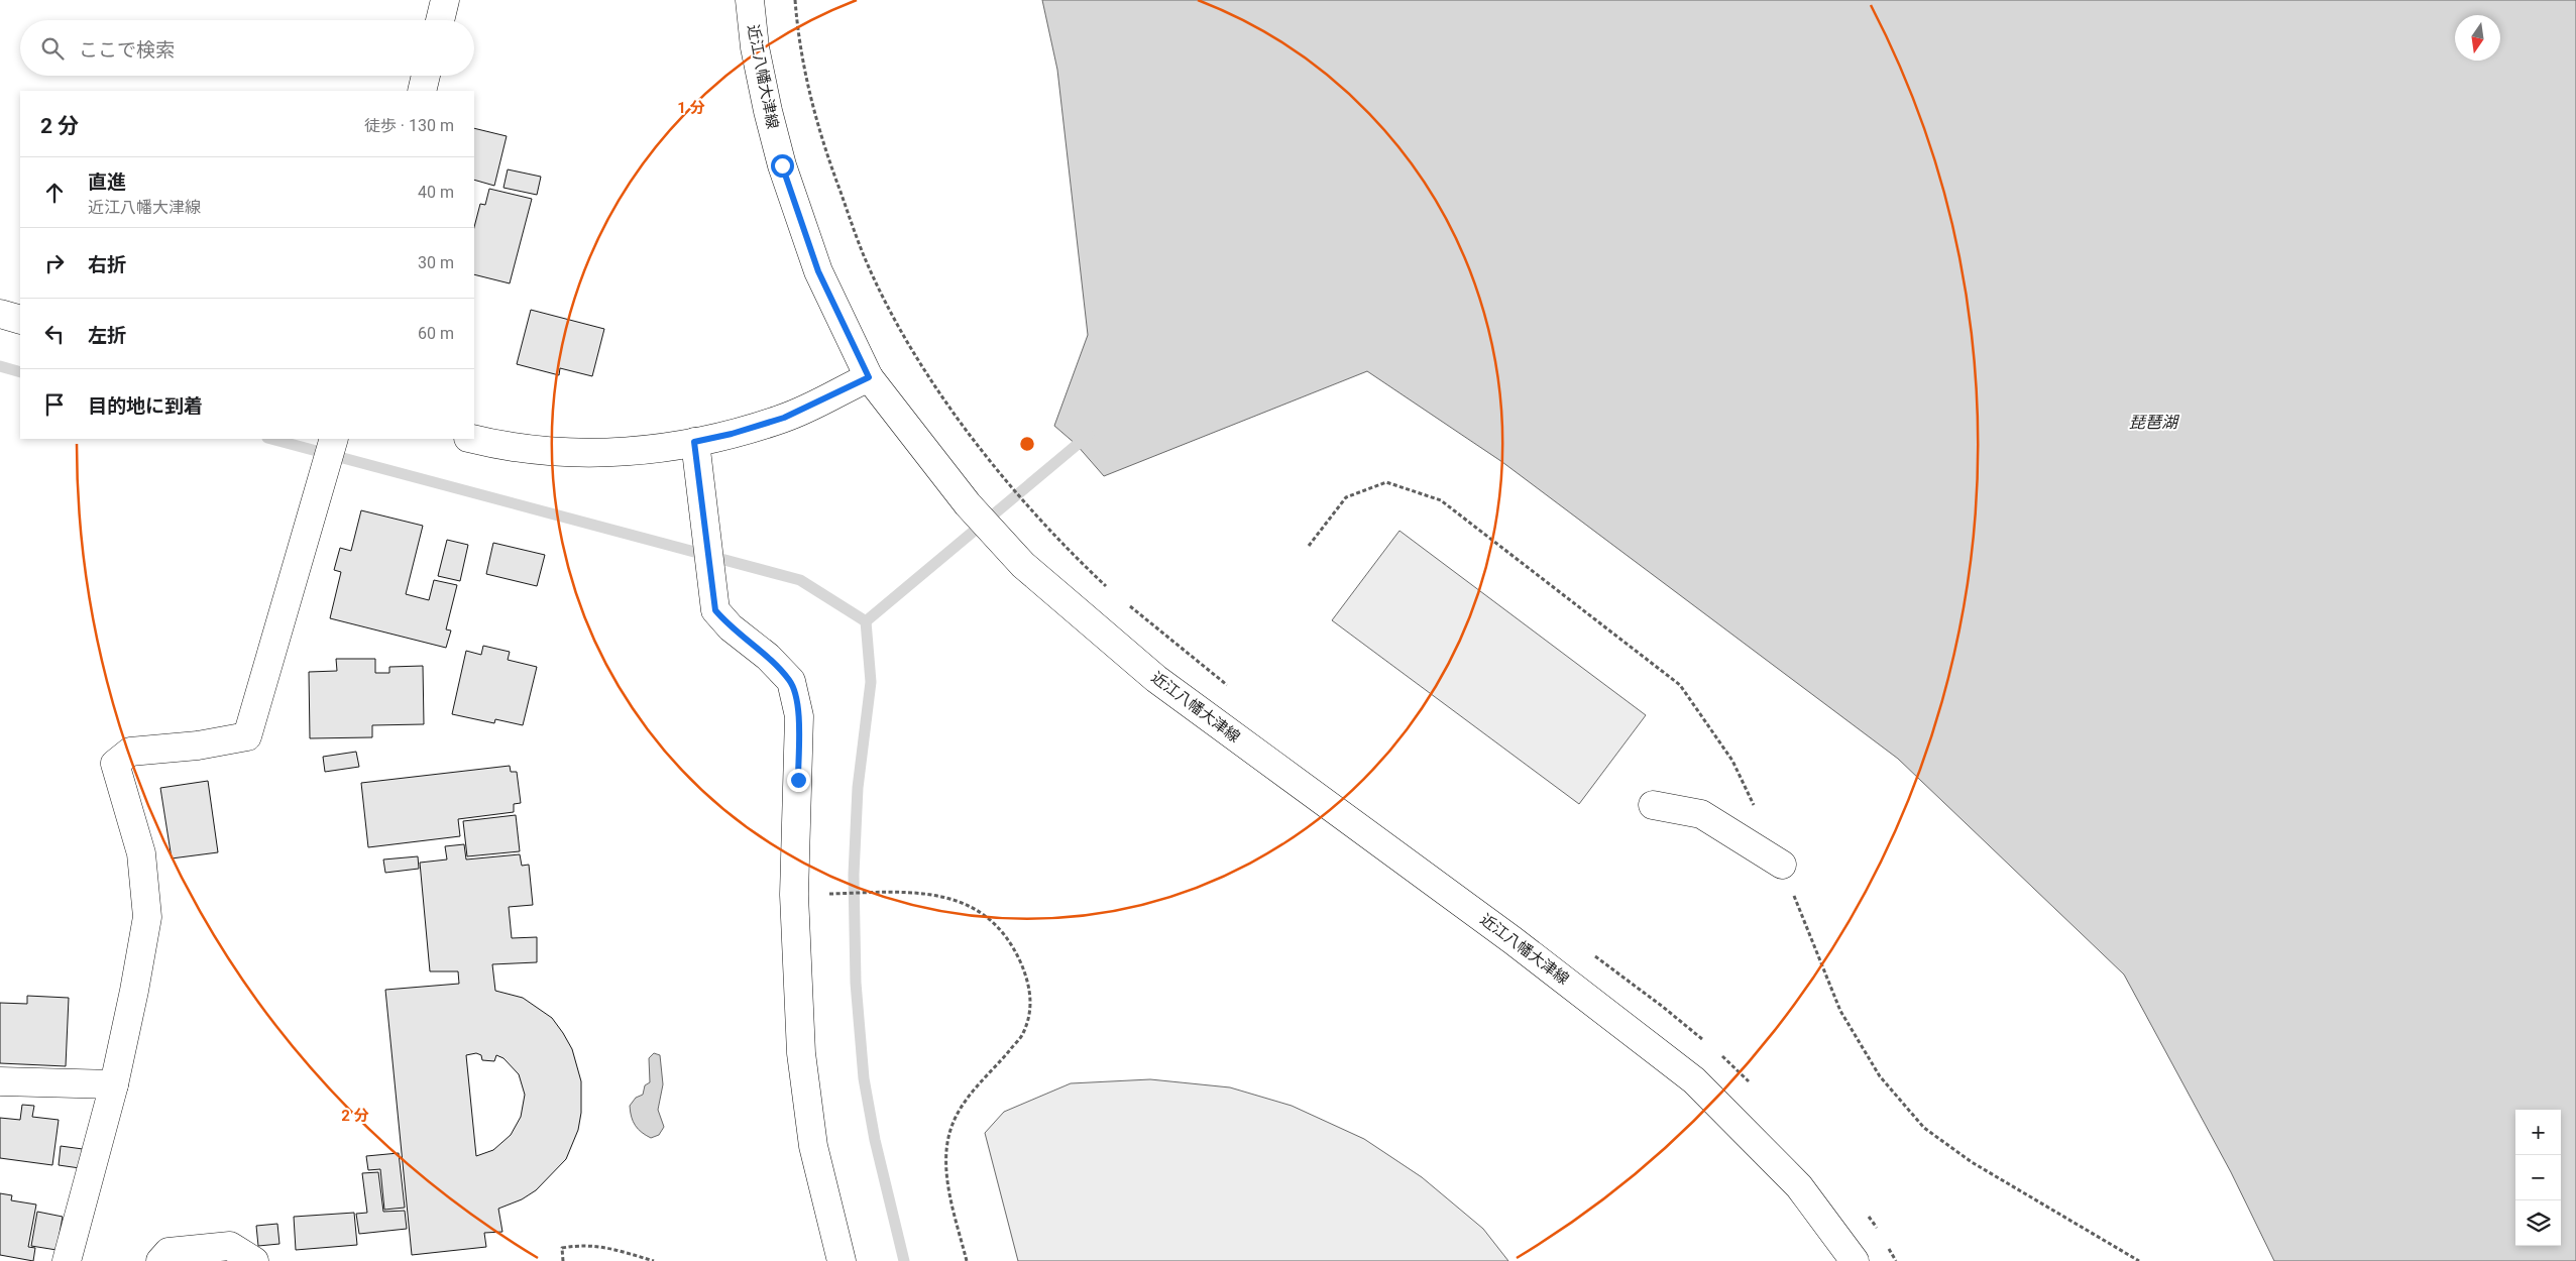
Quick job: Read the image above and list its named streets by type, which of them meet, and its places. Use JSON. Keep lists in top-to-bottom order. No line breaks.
{"streets":{"main road":["近江八幡大津線"]},"water":["琵琶湖"],"north":"bottom","page":{"search":"ここで検索","heading":["2 分","徒歩 · 130 m"],"list":[["直進","近江八幡大津線","40 m"],["右折","30 m"],["左折","60 m"],"目的地に到着"],"map_buttons":["+","−"]},"rings":["1 分","2 分"]}
